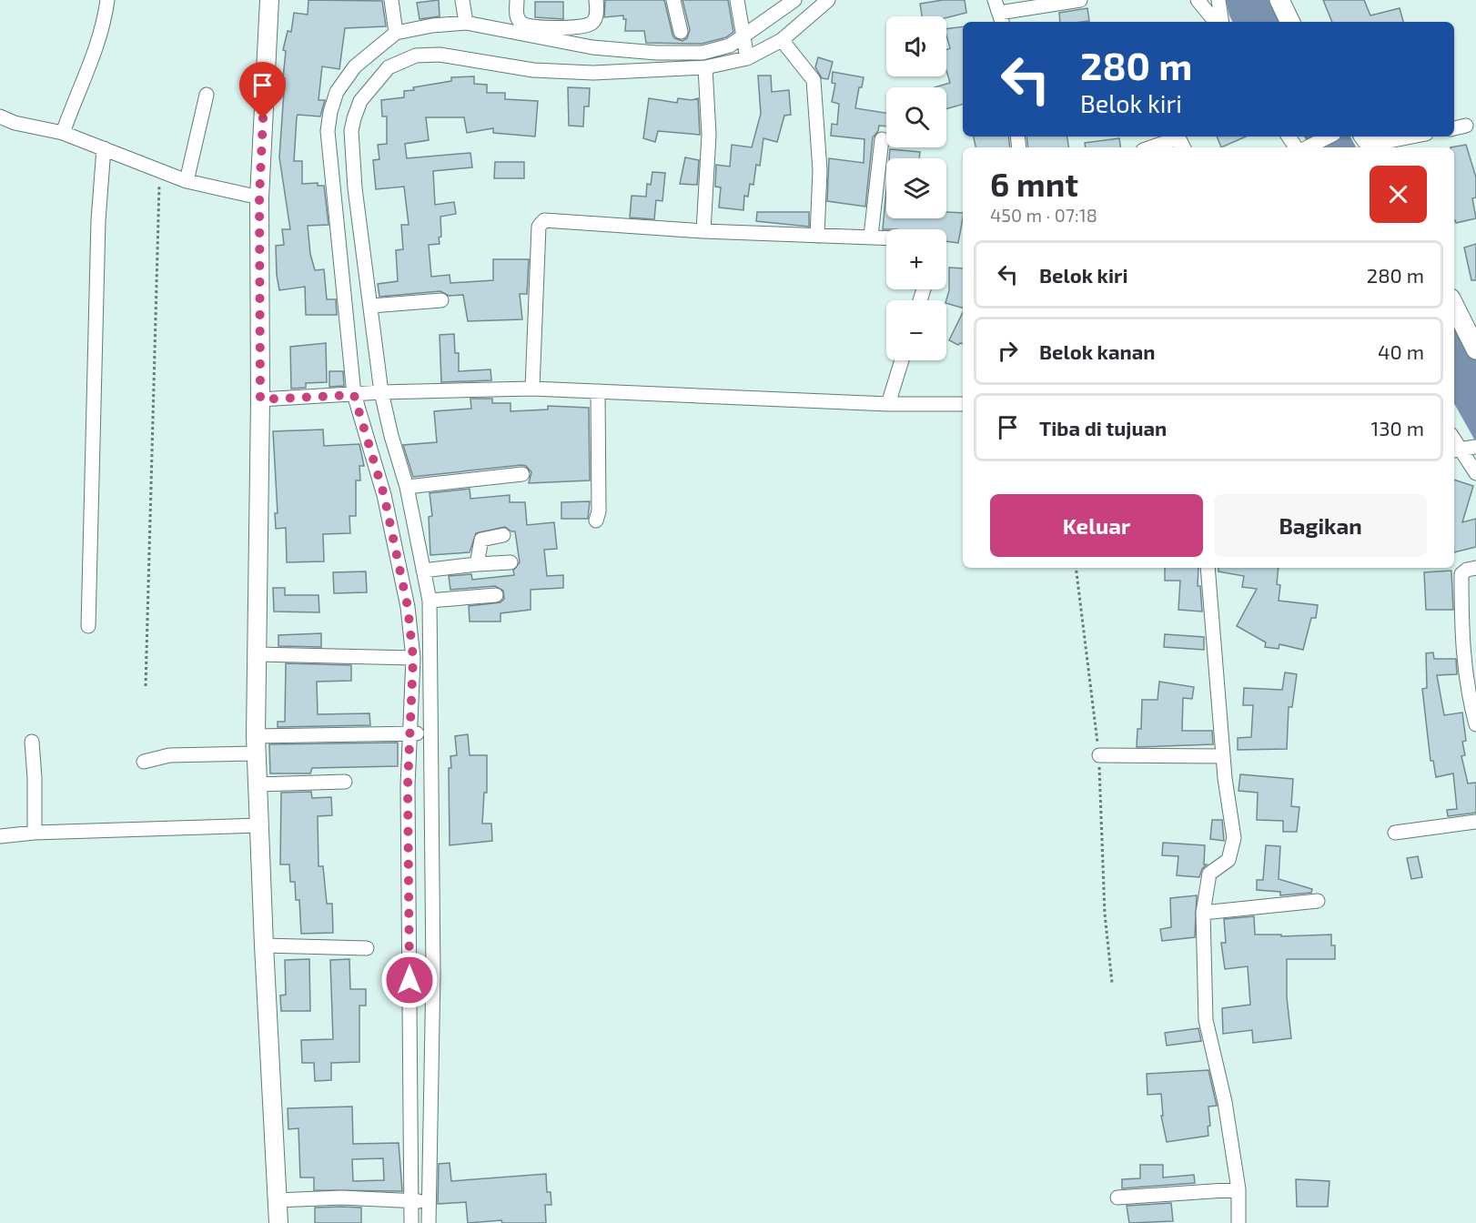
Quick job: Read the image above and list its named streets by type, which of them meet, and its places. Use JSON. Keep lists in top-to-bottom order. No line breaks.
{"page":{"map_buttons":["+","−"],"turn":["280 m","Belok kiri"],"heading":["6 mnt","450 m · 07:18"],"list":[{"name":"Belok kiri","value":"280 m"},{"name":"Belok kanan","value":"40 m"},{"name":"Tiba di tujuan","value":"130 m"}],"buttons":["Keluar","Bagikan"]}}
